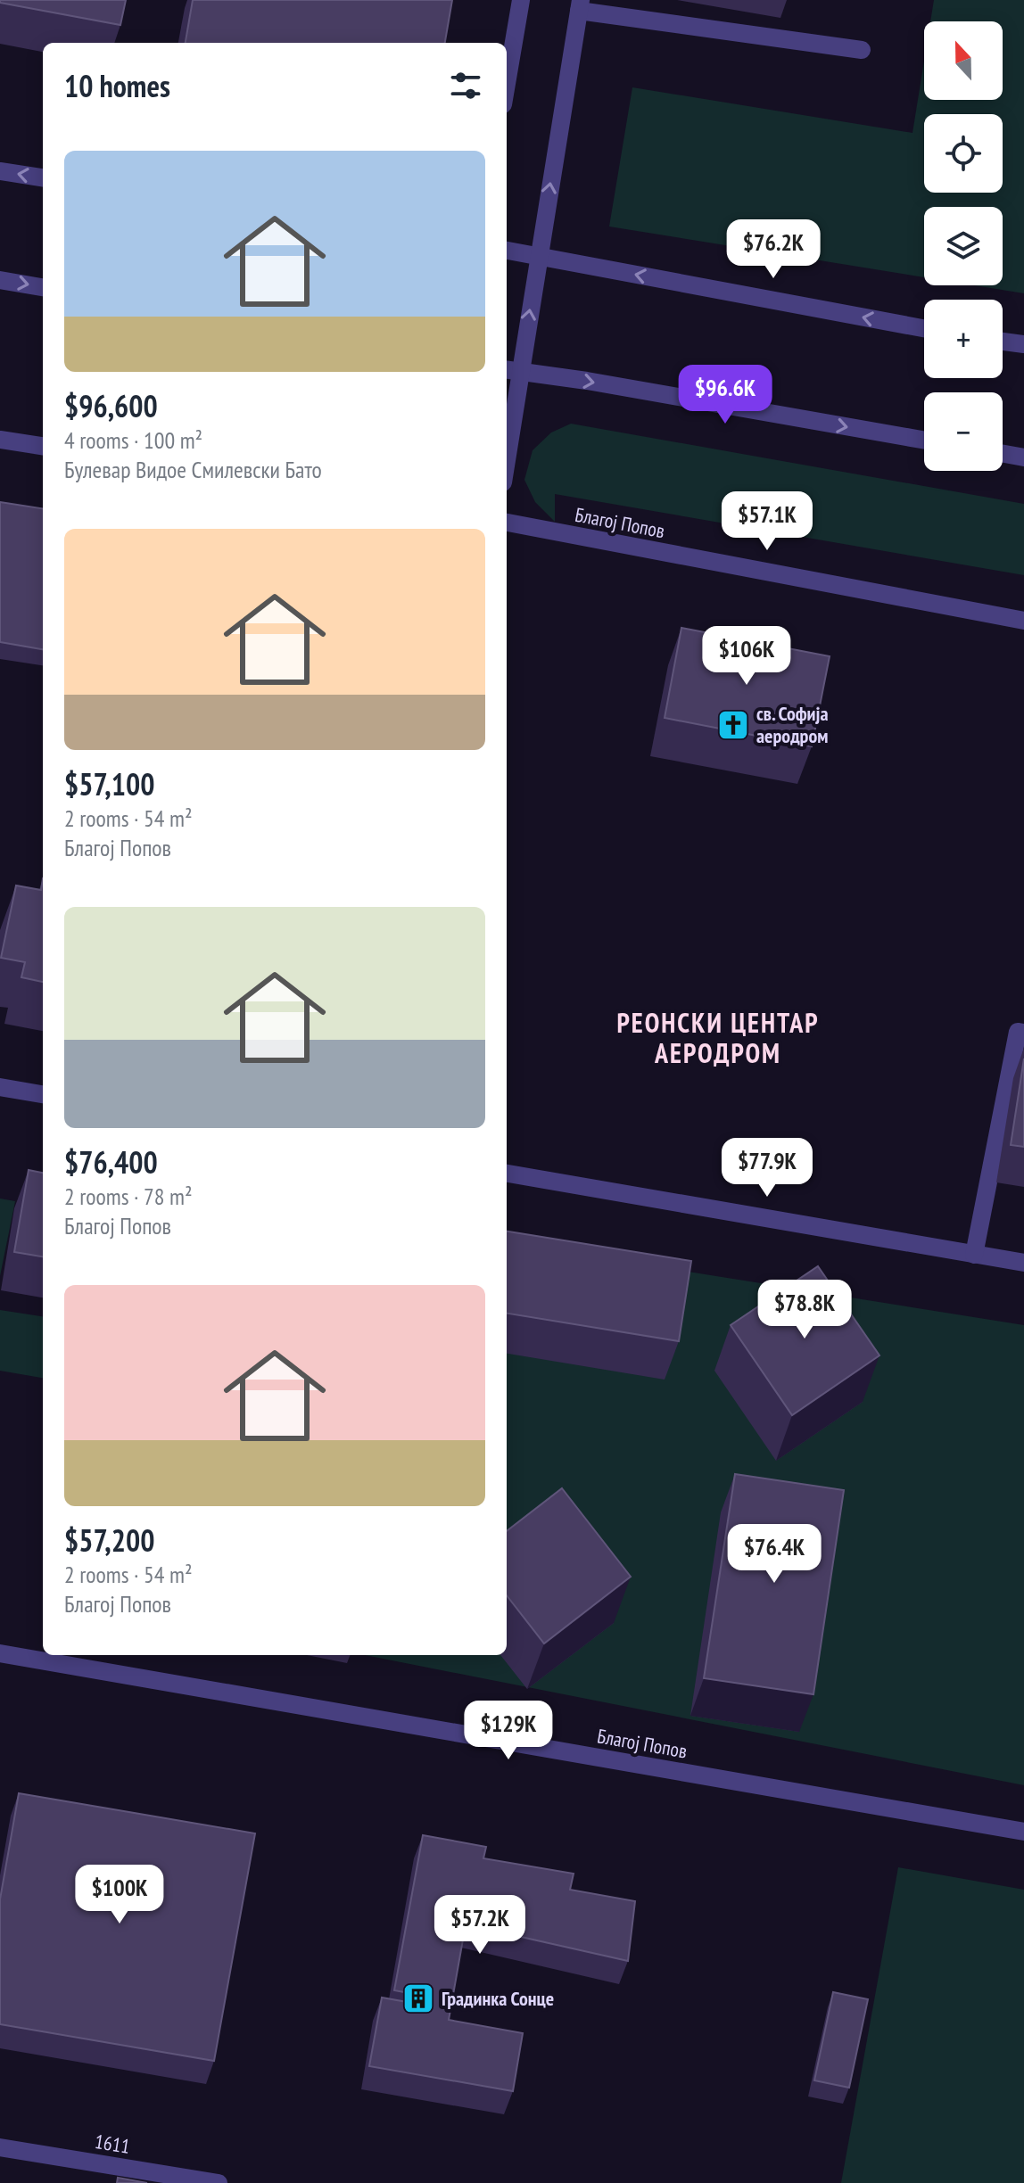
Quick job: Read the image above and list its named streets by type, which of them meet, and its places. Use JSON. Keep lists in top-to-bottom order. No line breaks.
{"streets":{"street":["Благој Попов","1611"]},"districts":["РЕОНСКИ ЦЕНТАР АЕРОДРОМ"],"places":{"church":["св. Софија аеродром"],"building":["Градинка Сонце"]},"north":"top","page":{"map_buttons":["+","−"],"heading":"10 homes","list":[{"name":"$96,600","note":"4 rooms · 100 m² · Булевар Видое Смилевски Бато"},{"name":"$57,100","note":"2 rooms · 54 m² · Благој Попов"},{"name":"$76,400","note":"2 rooms · 78 m² · Благој Попов"},{"name":"$57,200","note":"2 rooms · 54 m² · Благој Попов"}],"price":["$76.2K","$96.6K","$57.1K","$106K","$77.9K","$78.8K","$76.4K","$129K","$100K","$57.2K"]}}
